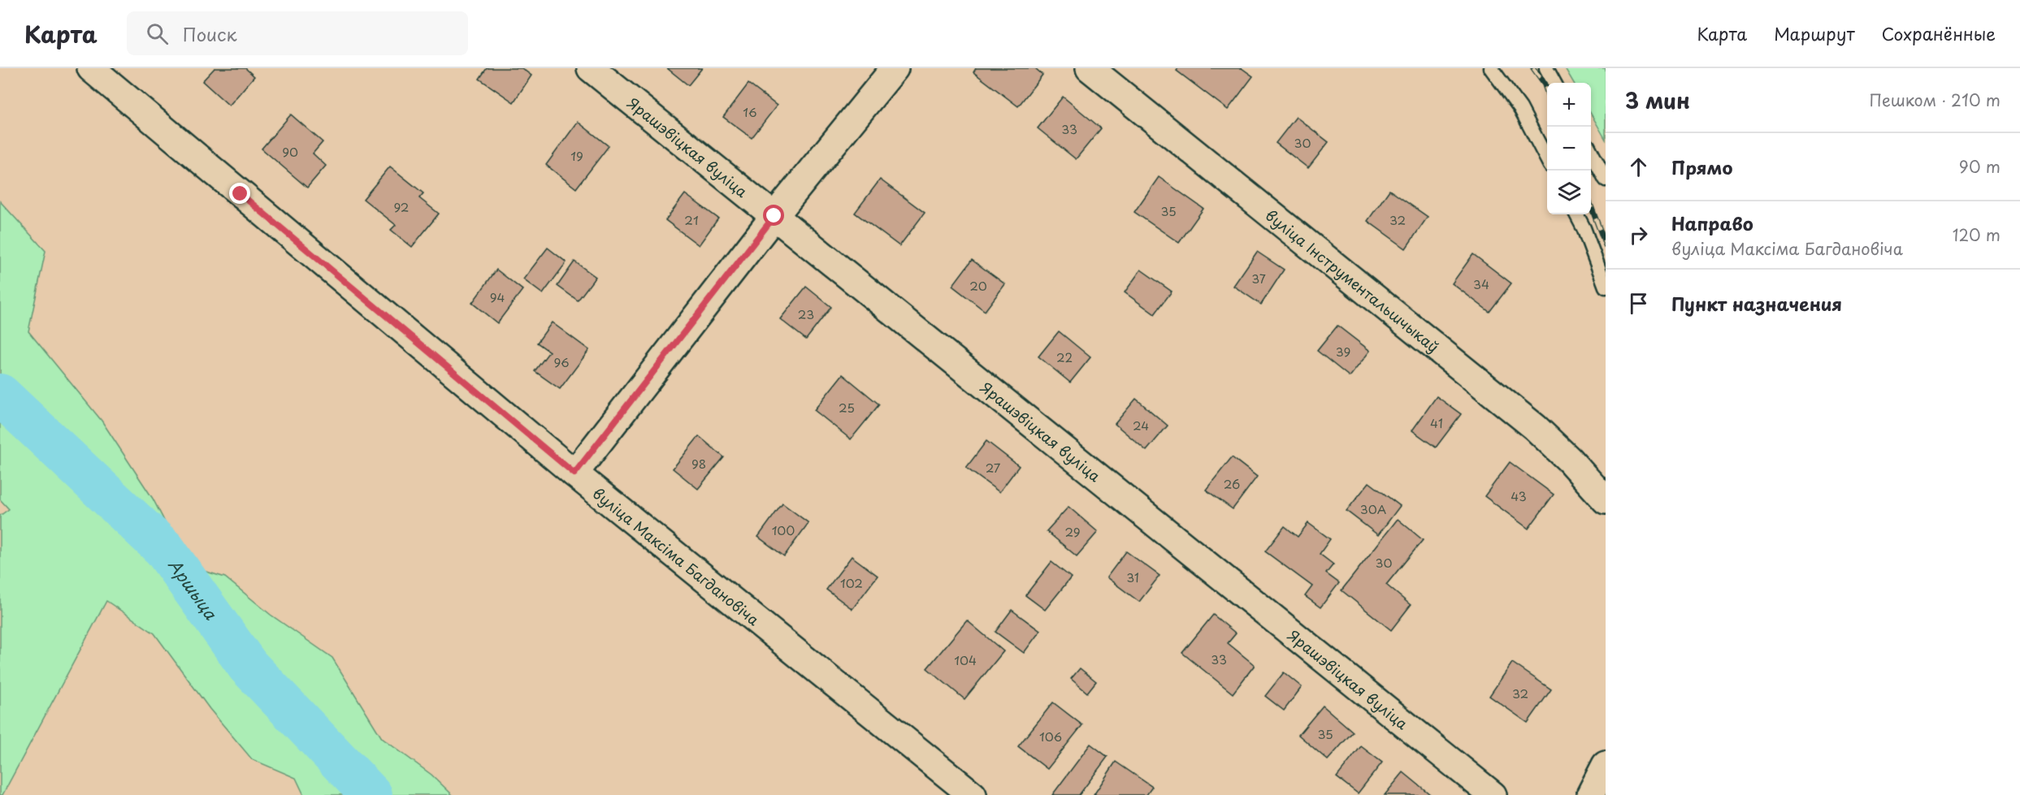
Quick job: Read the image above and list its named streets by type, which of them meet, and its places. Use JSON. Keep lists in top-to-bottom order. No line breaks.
{"streets":{"street":["Ярашэвіцкая вуліца","вуліца Інструментальшчыкаў","вуліца Максіма Багдановіча"]},"water":["Аршыца"],"house_numbers":["16","33","30","90","19","92","35","21","32","37","34","20","94","23","39","22","96","25","41","24","98","27","26","43","30А","100","29","30","31","102","33","104","32","35","106"],"page":{"header":"Карта","search":"Поиск","nav":["Карта","Маршрут","Сохранённые"],"heading":["3 мин","Пешком · 210 m"],"map_buttons":["+","−"],"list":[["Прямо","90 m"],["Направо","вуліца Максіма Багдановіча","120 m"],"Пункт назначения"]}}
